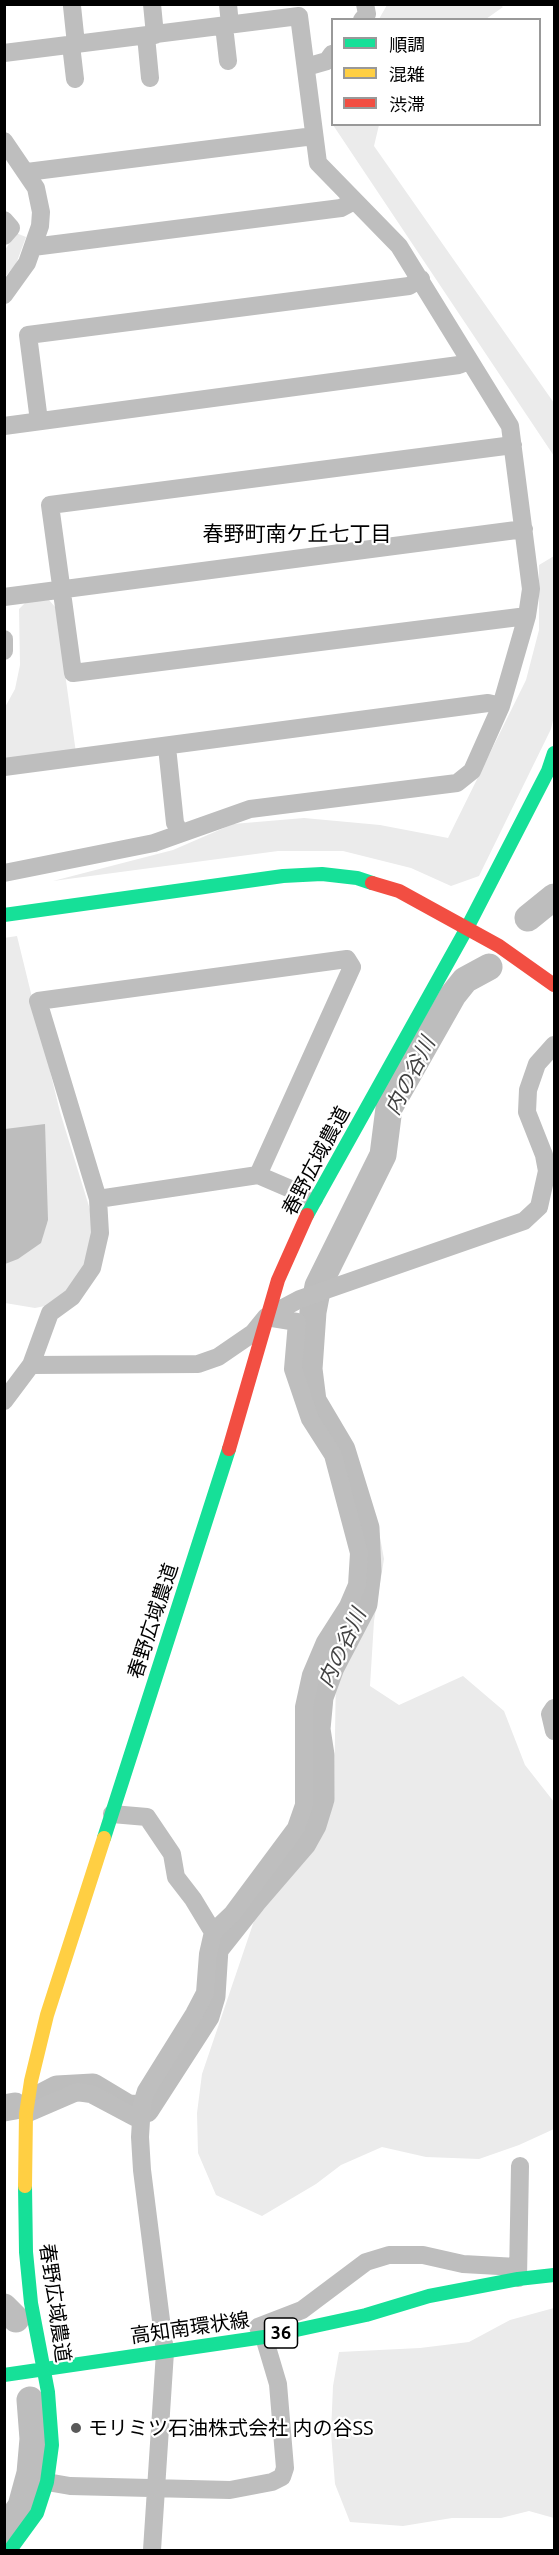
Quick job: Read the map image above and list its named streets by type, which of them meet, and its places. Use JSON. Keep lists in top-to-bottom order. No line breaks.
{"streets":{"street":["春野広域農道","高知南環状線","36"]},"crossings":[["春野広域農道","高知南環状線"]],"districts":["春野町南ケ丘七丁目"],"water":["内の谷川"],"places":["モリミツ石油株式会社 内の谷SS"],"legend":["順調","混雑","渋滞"]}
